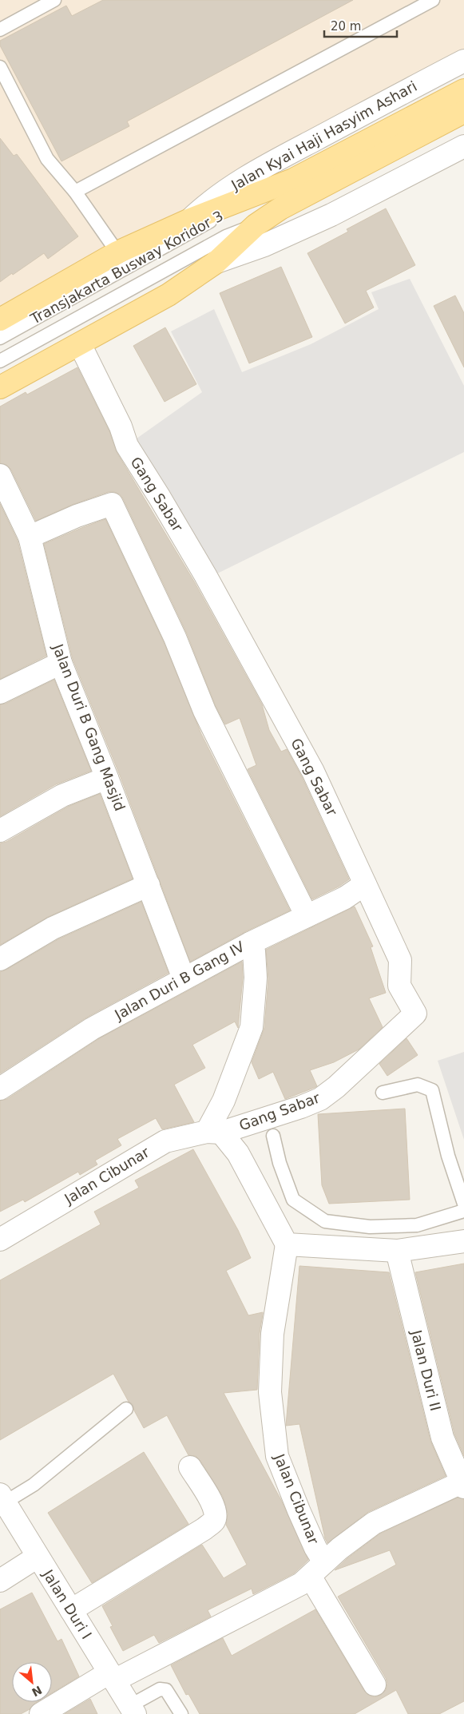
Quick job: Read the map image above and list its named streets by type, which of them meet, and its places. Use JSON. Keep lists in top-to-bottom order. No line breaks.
{"streets":{"main road":["Jalan Kyai Haji Hasyim Ashari"],"street":["Gang Sabar","Jalan Duri B Gang Masjid","Jalan Duri B Gang IV","Jalan Cibunar","Jalan Duri II","Jalan Duri I"],"lane":["Transjakarta Busway Koridor 3"]},"crossings":[["Jalan Kyai Haji Hasyim Ashari","Transjakarta Busway Koridor 3"],["Jalan Kyai Haji Hasyim Ashari","Gang Sabar"],["Gang Sabar","Jalan Duri B Gang IV"],["Gang Sabar","Jalan Cibunar"],["Jalan Duri B Gang Masjid","Jalan Duri B Gang IV"],["Jalan Cibunar","Jalan Duri II"],["Jalan Cibunar","Jalan Duri I"]],"scale_bar":"20 m","north":"bottom right"}
